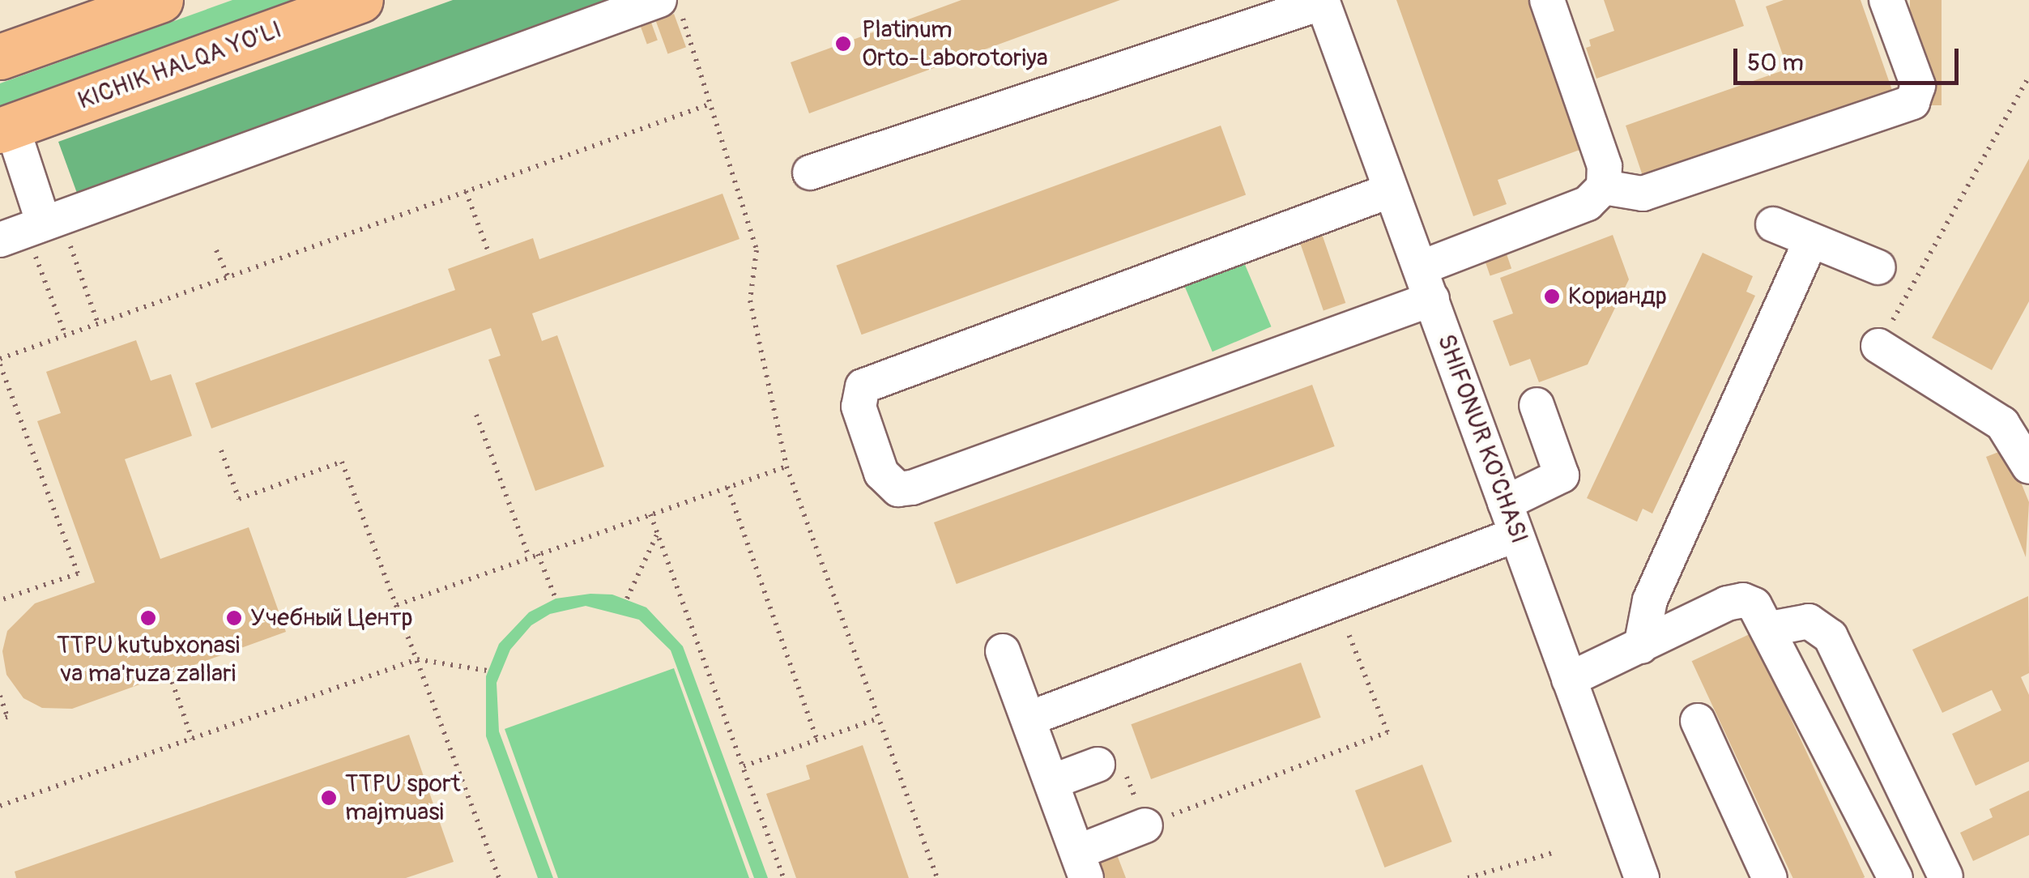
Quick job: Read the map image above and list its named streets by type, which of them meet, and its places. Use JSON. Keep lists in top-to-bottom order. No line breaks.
{"streets":{"highway":["KICHIK HALQA YO'LI"],"street":["SHIFONUR KO'CHASI"]},"places":["Platinum Orto-Laborotoriya","Кориандр","TTPU kutubxonasi va ma'ruza zallari","Учебный Центр","TTPU sport majmuasi"],"scale_bar":"50 m"}
